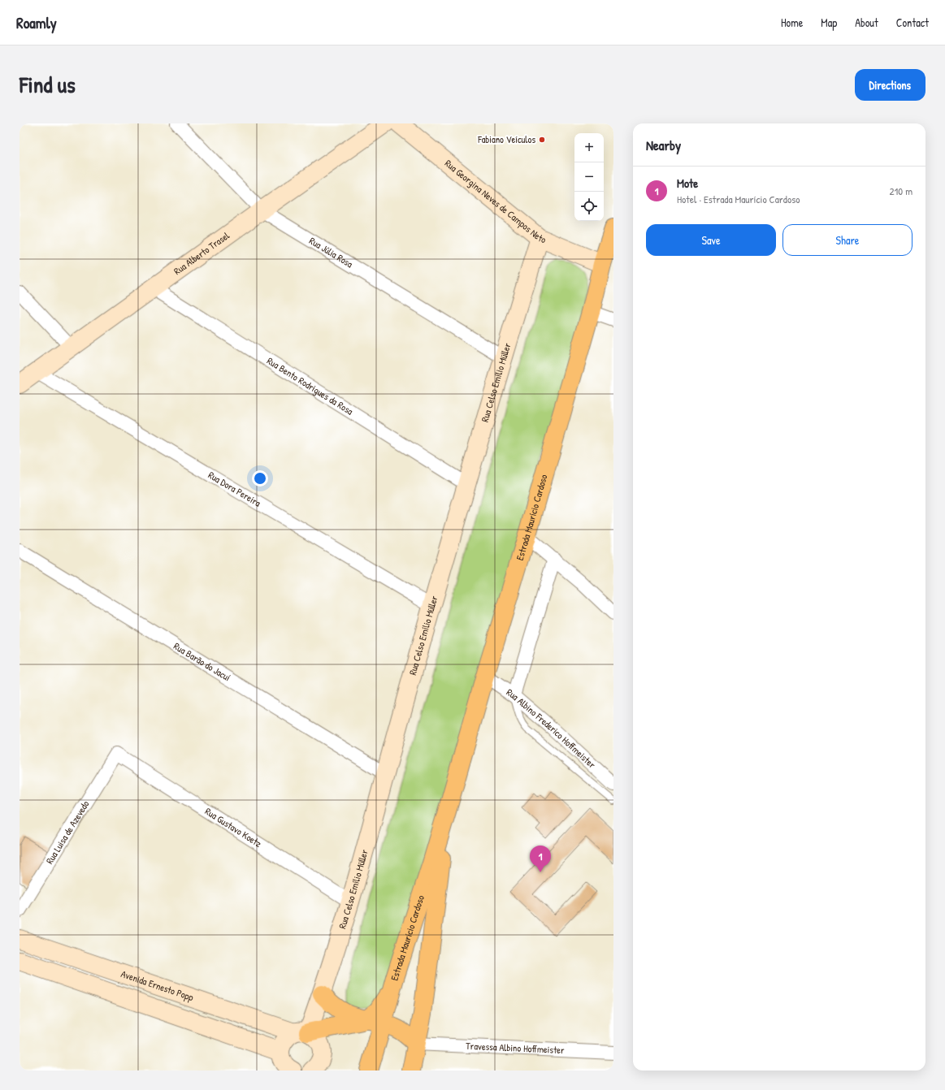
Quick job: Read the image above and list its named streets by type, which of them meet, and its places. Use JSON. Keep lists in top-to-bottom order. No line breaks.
{"streets":{"highway":["Estrada Maurício Cardoso"],"street":["Rua Georgina Neves de Campos Neto","Rua Júlia Rosa","Rua Alberto Trasel","Rua Celso Emílio Müller","Rua Bento Rodrigues da Rosa","Rua Dora Pereira","Rua Barão do Jacuí","Rua Albino Frederico Hoffmeister","Rua Gustavo Koetz","Rua Luisa de Azevedo","Avenida Ernesto Popp","Travessa Albino Hoffmeister"]},"crossings":[["Rua Georgina Neves de Campos Neto","Rua Celso Emílio Müller"],["Rua Georgina Neves de Campos Neto","Estrada Maurício Cardoso"],["Rua Júlia Rosa","Rua Alberto Trasel"],["Rua Júlia Rosa","Rua Celso Emílio Müller"],["Rua Alberto Trasel","Rua Bento Rodrigues da Rosa"],["Rua Alberto Trasel","Rua Dora Pereira"],["Rua Celso Emílio Müller","Rua Bento Rodrigues da Rosa"],["Rua Celso Emílio Müller","Rua Dora Pereira"],["Rua Celso Emílio Müller","Rua Barão do Jacuí"],["Rua Celso Emílio Müller","Rua Gustavo Koetz"],["Rua Celso Emílio Müller","Avenida Ernesto Popp"],["Estrada Maurício Cardoso","Rua Albino Frederico Hoffmeister"],["Estrada Maurício Cardoso","Travessa Albino Hoffmeister"],["Rua Gustavo Koetz","Rua Luisa de Azevedo"]],"places":["Fabiano Veículos"],"page":{"header":"Roamly","nav":["Home","Map","About","Contact"],"title":"Find us","buttons":["Directions",["Save","Share"]],"heading":"Nearby","map_buttons":["+","−"],"list":[{"mark":"1","name":"Mote","note":"Hotel · Estrada Maurício Cardoso","value":"210 m"}],"pins":"1"}}
